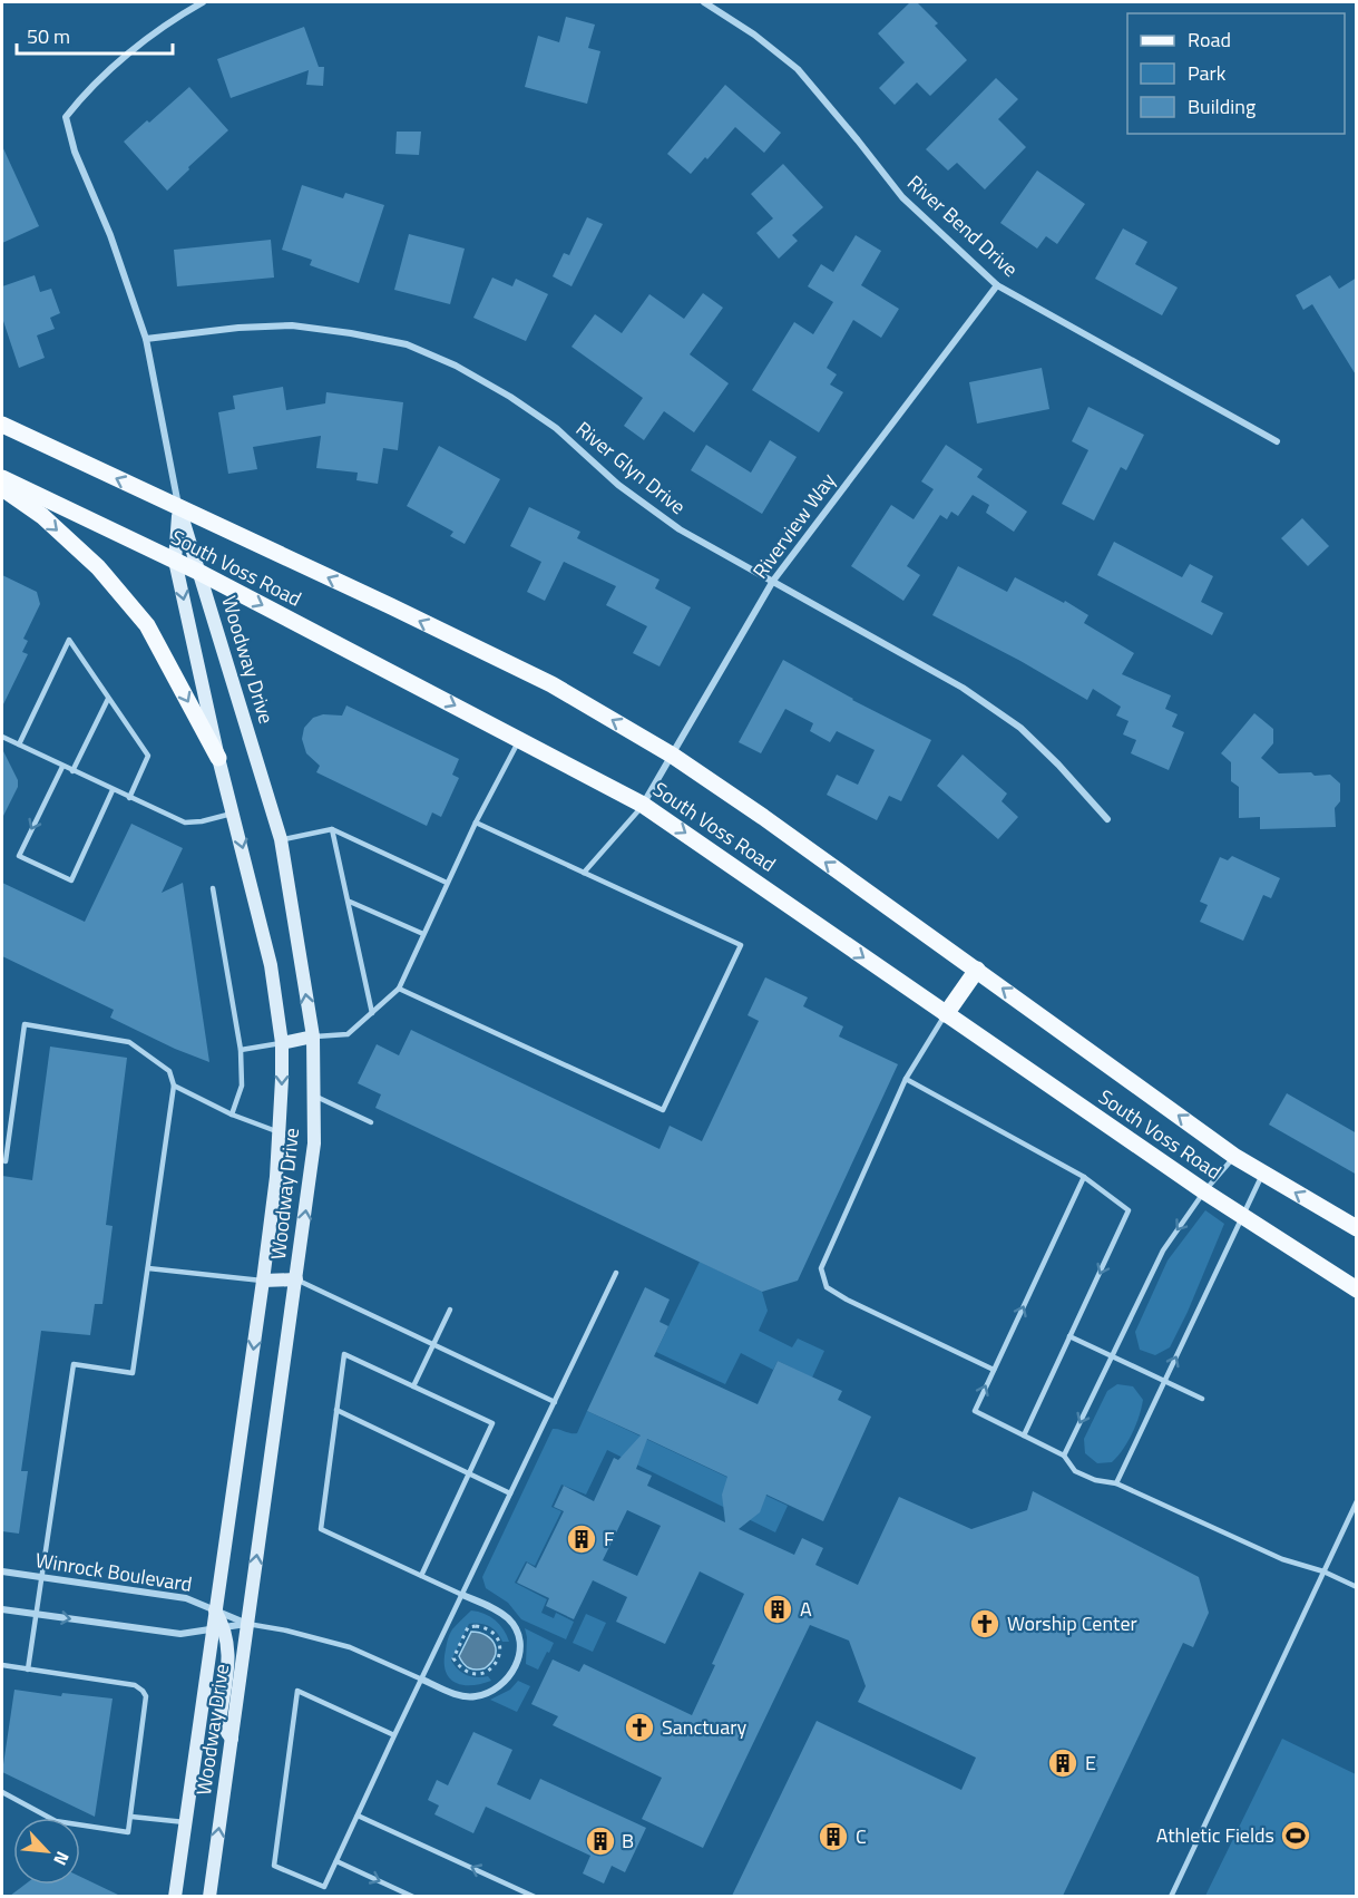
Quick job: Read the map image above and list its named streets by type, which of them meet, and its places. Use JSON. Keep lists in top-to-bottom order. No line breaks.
{"streets":{"main road":["South Voss Road","Woodway Drive"],"street":["River Bend Drive","River Glyn Drive","Riverview Way","Winrock Boulevard"]},"crossings":[["River Bend Drive","Riverview Way"],["River Glyn Drive","Riverview Way"],["River Glyn Drive","Woodway Drive"],["Riverview Way","South Voss Road"],["South Voss Road","Woodway Drive"],["Woodway Drive","Winrock Boulevard"]],"places":{"building":["F","A","E","C","B"],"church":["Worship Center","Sanctuary"],"sports":["Athletic Fields"]},"legend":["Road","Park","Building"],"scale_bar":"50 m","north":"bottom right"}
